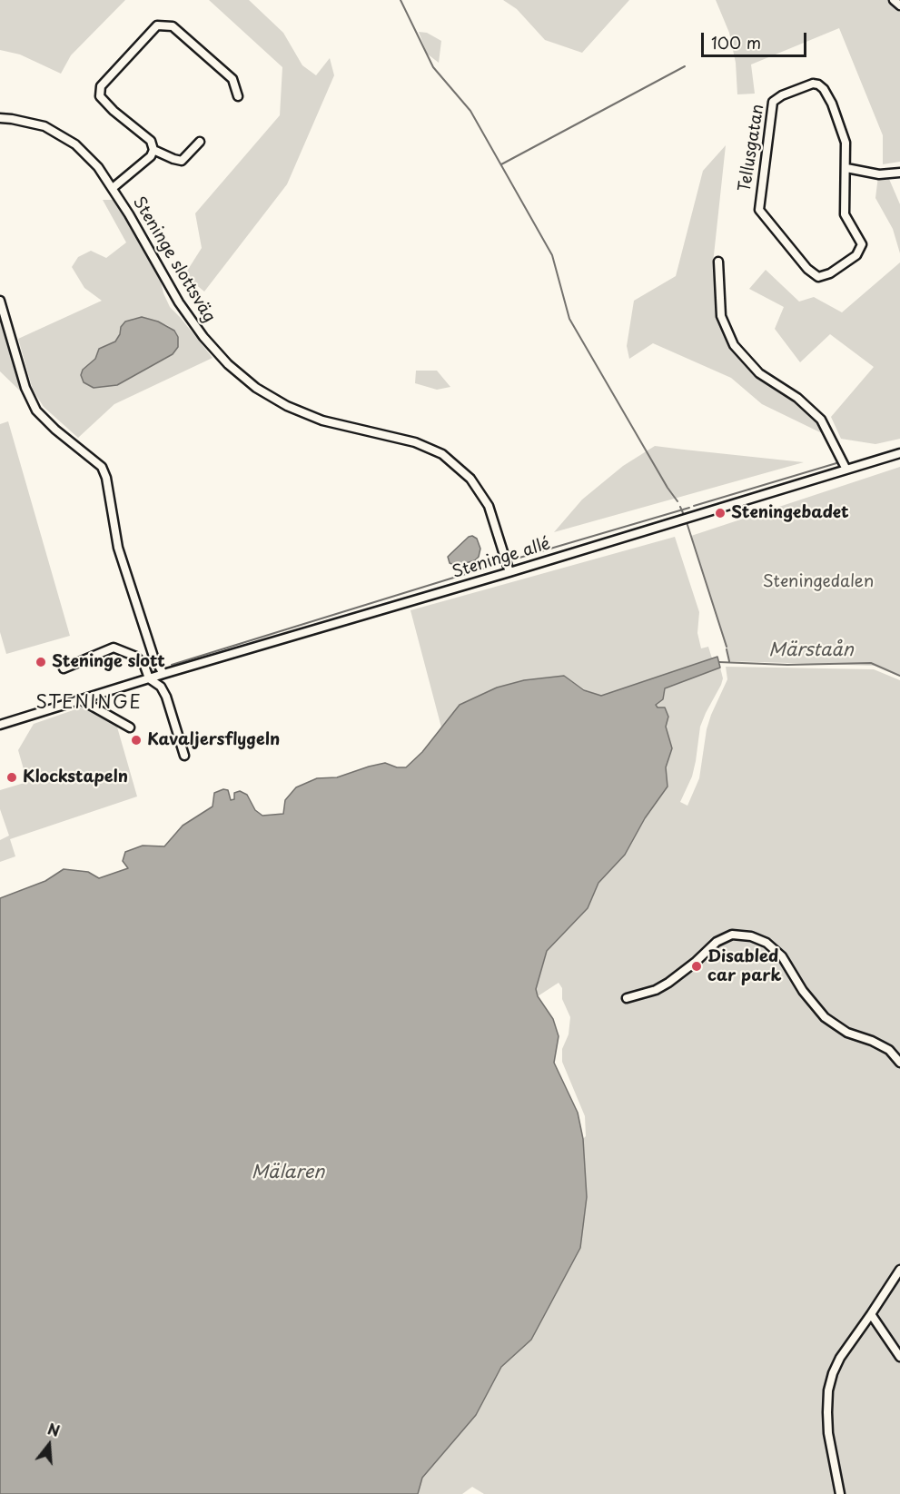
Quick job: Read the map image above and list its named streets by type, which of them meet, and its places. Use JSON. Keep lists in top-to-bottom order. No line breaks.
{"streets":{"street":["Tellusgatan","Steninge slottsväg","Steninge allé"]},"crossings":[["Steninge slottsväg","Steninge allé"]],"districts":["STENINGE"],"water":["Märstaån","Mälaren"],"parks":["Steningedalen"],"places":["Steningebadet","Steninge slott","Kavaljersflygeln","Klockstapeln","Disabled car park"],"scale_bar":"100 m","north":"top"}
